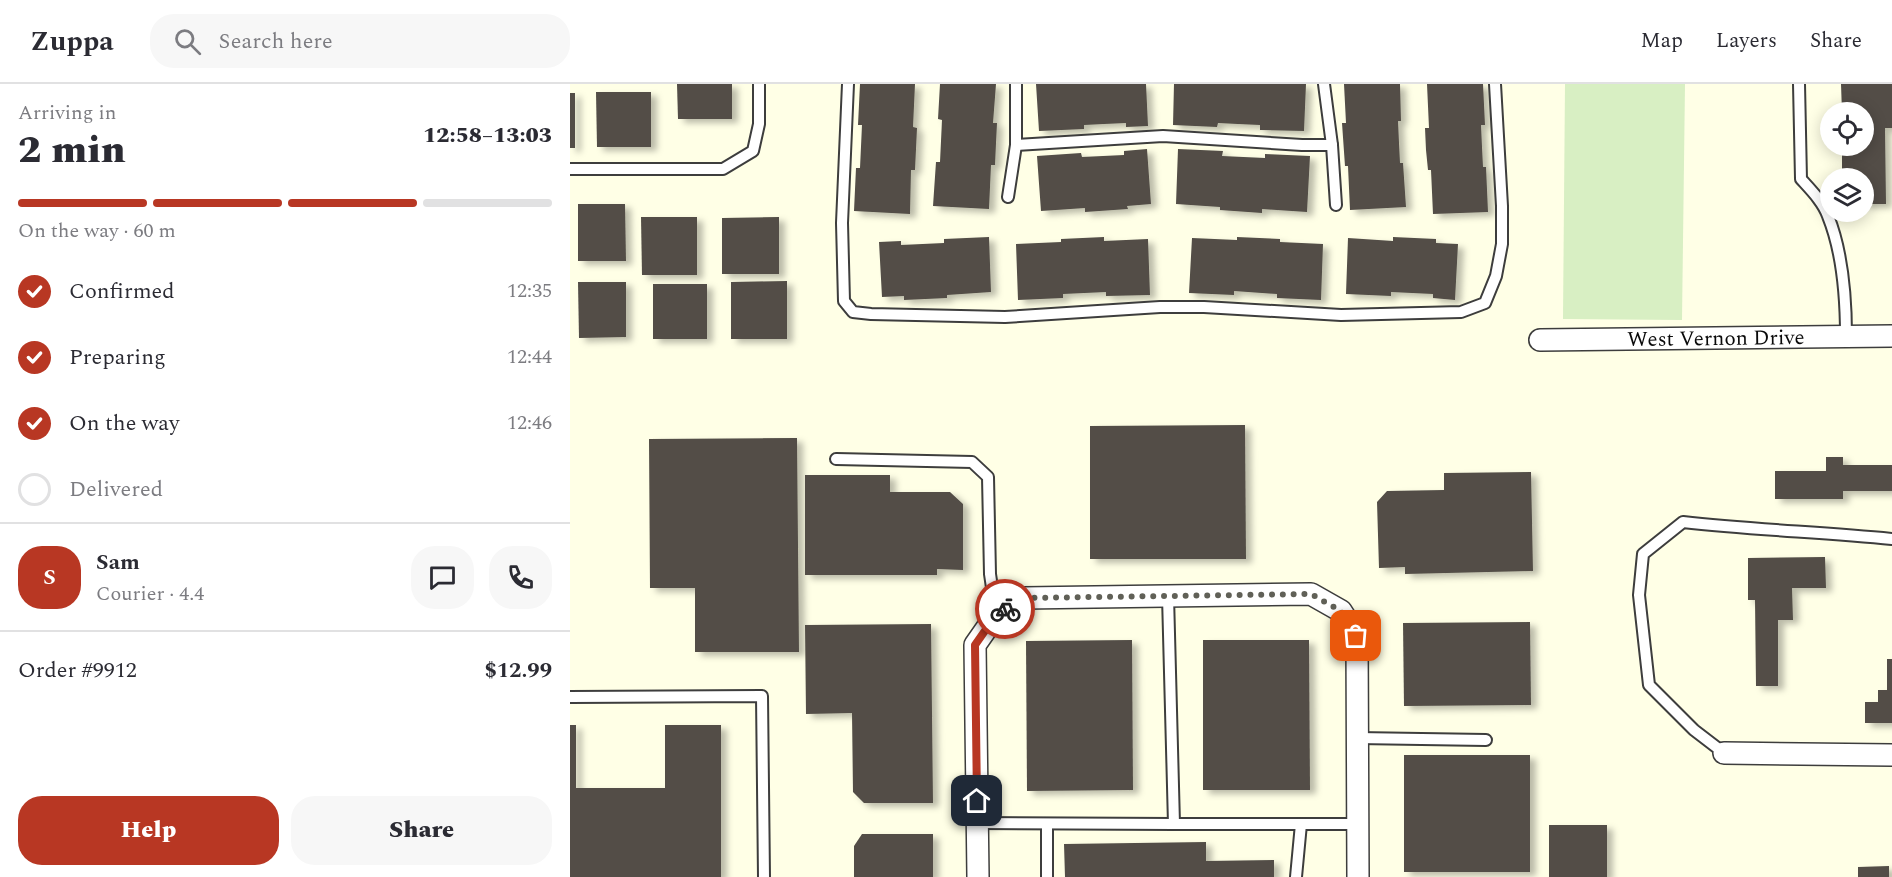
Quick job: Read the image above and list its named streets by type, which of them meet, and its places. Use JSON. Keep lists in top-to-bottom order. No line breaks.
{"streets":{"street":["West Vernon Drive"]},"page":{"header":"Zuppa","search":"Search here","nav":["Map","Layers","Share"],"heading":["2 min","Arriving in","12:58–13:03"],"panel":["Sam","Courier · 4.4","Order #9912","$12.99"],"bar":"On the way · 60 m","list":[["Confirmed","12:35"],["Preparing","12:44"],["On the way","12:46"],"Delivered"],"round":"S","buttons":["Help","Share"]}}
